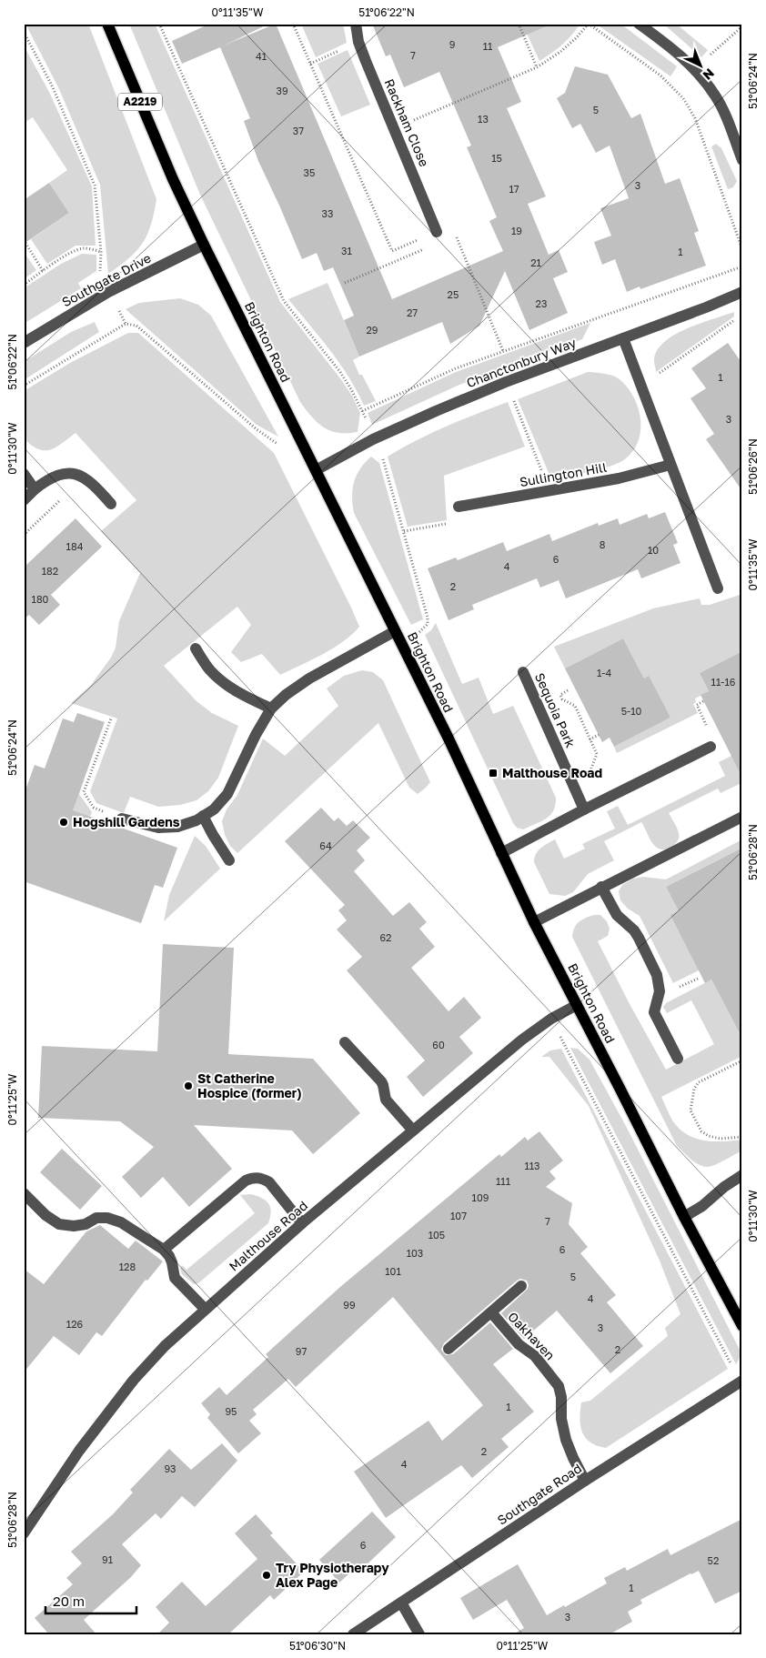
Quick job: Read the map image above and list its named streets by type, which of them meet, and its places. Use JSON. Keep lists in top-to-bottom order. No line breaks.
{"streets":{"main road":["A2219","Brighton Road"],"street":["Rackham Close","Southgate Drive","Chanctonbury Way","Sullington Hill","Sequoia Park","Malthouse Road","Oakhaven","Southgate Road"]},"crossings":[["Southgate Drive","Brighton Road"],["Brighton Road","Chanctonbury Way"],["Brighton Road","Malthouse Road"],["Oakhaven","Southgate Road"]],"places":{"transit":["Malthouse Road"],"other":["Hogshill Gardens","St Catherine Hospice (former)","Try Physiotherapy Alex Page"]},"house_numbers":["9","11","7","41","39","5","13","37","15","35","3","17","33","19","31","1","21","25","23","27","29","1","3","8","184","10","6","4","182","2","180","1-4","11-16","5-10","64","62","60","113","111","109","107","7","105","6","103","128","101","5","4","99","126","3","2","97","1","95","2","4","93","6","91","52","1","3"],"scale_bar":"20 m","north":"bottom right","coordinates":["0°11'35\"W","51°06'22\"N","51°06'24\"N","0°11'30\"W","51°06'26\"N","51°06'28\"N","0°11'25\"W","51°06'30\"N"]}
